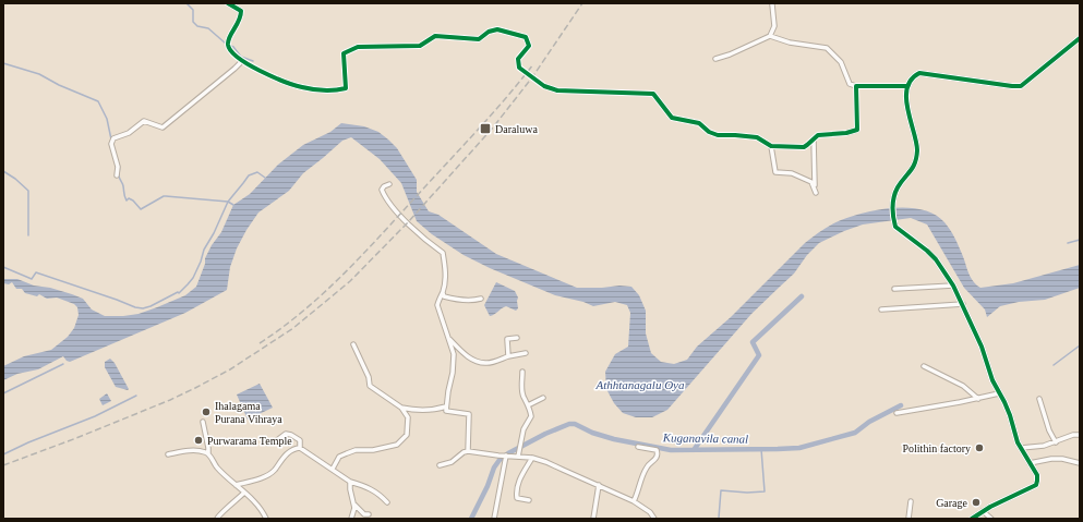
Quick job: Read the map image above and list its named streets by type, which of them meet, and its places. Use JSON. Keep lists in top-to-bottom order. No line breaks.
{"water":["Athhtanagalu Oya","Kuganavila canal"],"places":{"transit":["Daraluwa"],"other":["Ihalagama Purana Vihraya","Purwarama Temple","Polithin factory","Garage"]}}
